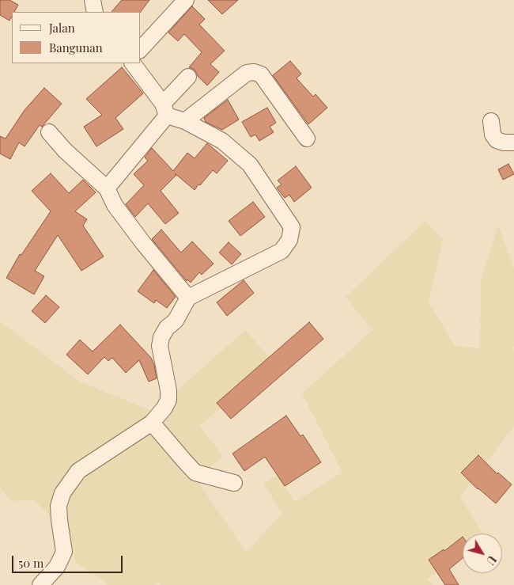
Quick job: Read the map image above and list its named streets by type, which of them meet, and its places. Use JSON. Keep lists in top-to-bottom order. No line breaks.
{"legend":["Jalan","Bangunan"],"scale_bar":"50 m","north":"bottom right"}
